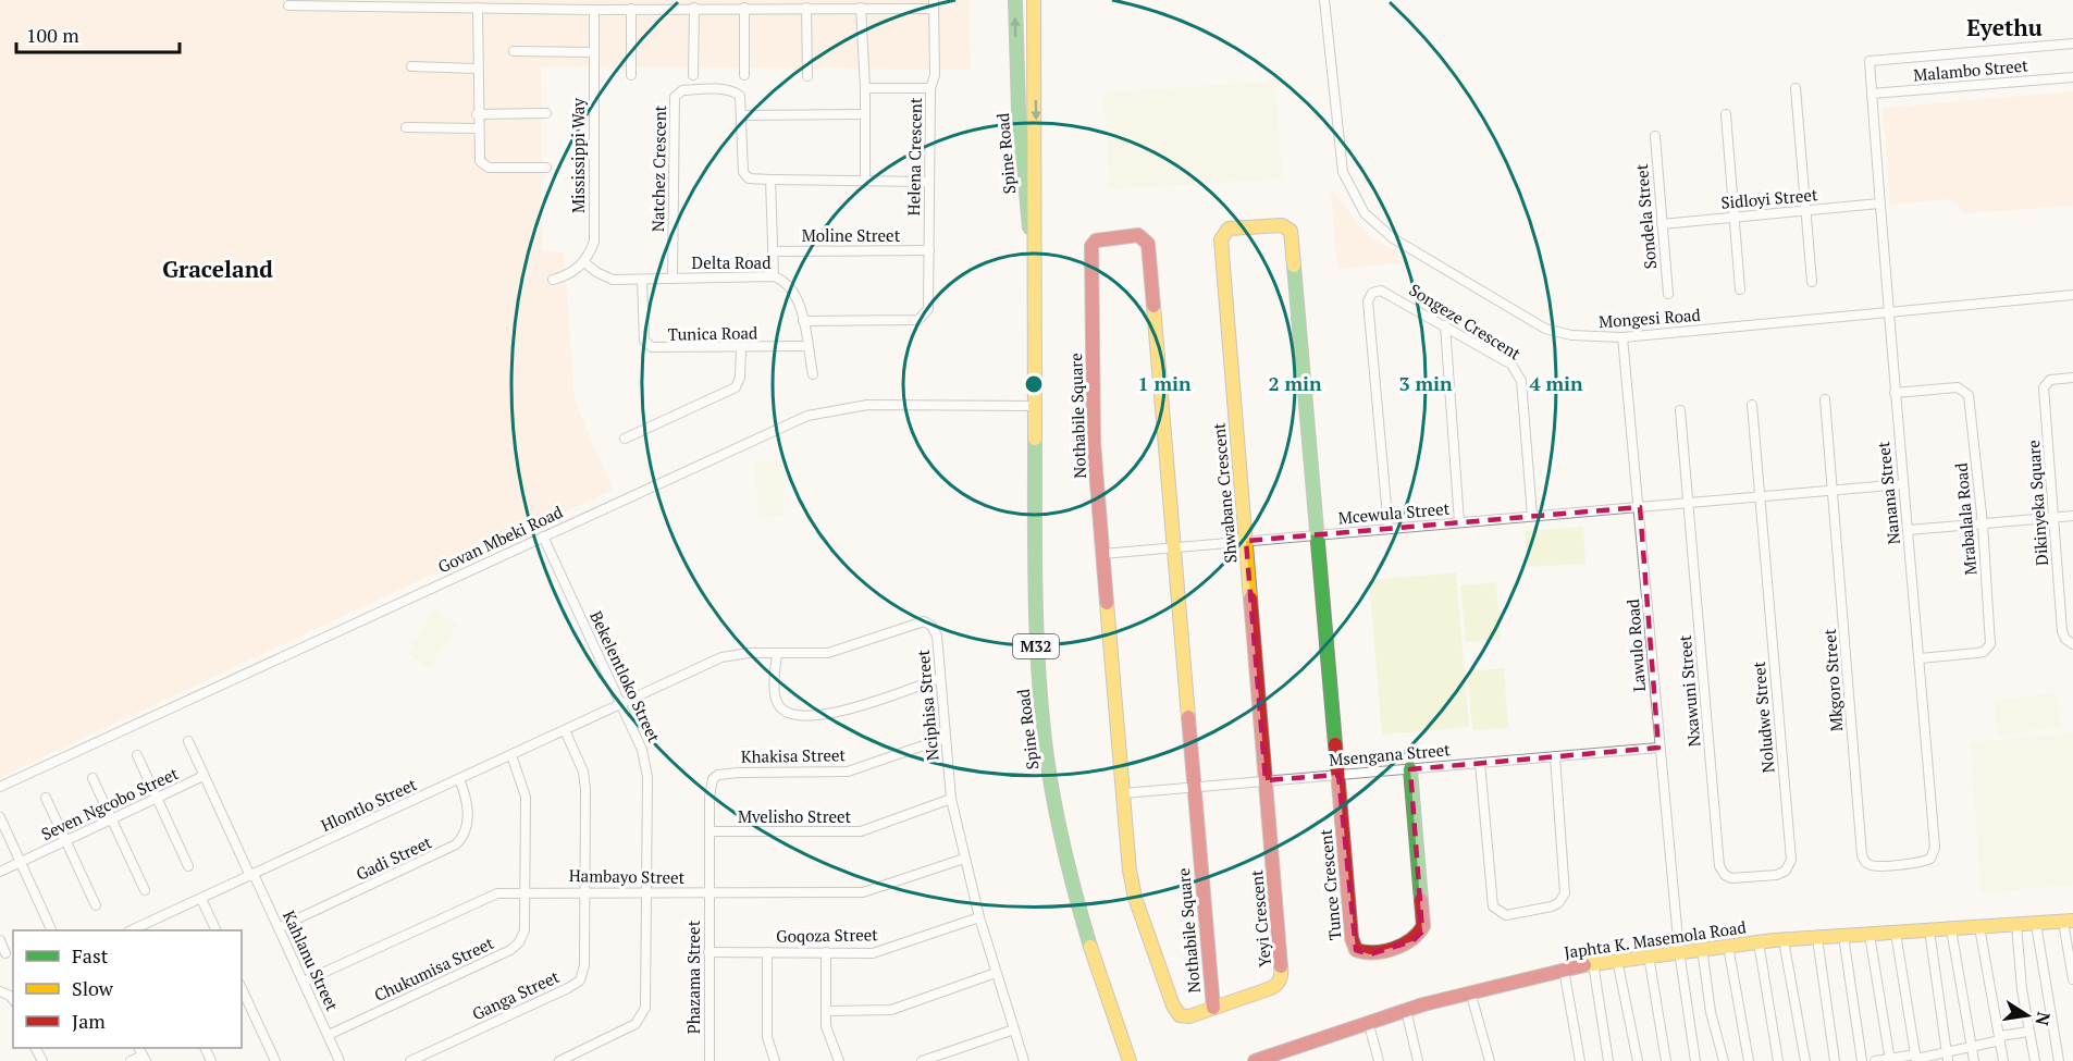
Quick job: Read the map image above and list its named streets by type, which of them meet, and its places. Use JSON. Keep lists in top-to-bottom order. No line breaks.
{"streets":{"street":["Malambo Street","Spine Road","Mississippi Way","Helena Crescent","Natchez Crescent","Sidloyi Street","Sondela Street","Moline Street","Delta Road","Mongesi Road","Songeze Crescent","Tunica Road","Nothabile Square","Shwabane Crescent","Nanana Street","Dikinyeka Square","Mcewula Street","Mrabalala Road","Govan Mbeki Road","Lawulo Road","M32","Bekelentloko Street","Mkgoro Street","Nxawuni Street","Nciphisa Street","Noludwe Street","Msengana Street","Khakisa Street","Seven Ngcobo Street","Hlontlo Street","Mvelisho Street","Gadi Street","Hambayo Street","Tunce Crescent","Yeyi Crescent","Goqoza Street","Japhta K. Masemola Road","Kahlanu Street","Chukumisa Street","Phazama Street","Ganga Street"]},"crossings":[["Malambo Street","Nanana Street"],["Spine Road","Govan Mbeki Road"],["Mississippi Way","Delta Road"],["Helena Crescent","Moline Street"],["Helena Crescent","Delta Road"],["Natchez Crescent","Delta Road"],["Sidloyi Street","Sondela Street"],["Sidloyi Street","Nanana Street"],["Delta Road","Tunica Road"],["Mongesi Road","Nanana Street"],["Mongesi Road","Lawulo Road"],["Songeze Crescent","Mcewula Street"],["Nothabile Square","Mcewula Street"],["Nothabile Square","Msengana Street"],["Nothabile Square","Yeyi Crescent"],["Shwabane Crescent","Mcewula Street"],["Shwabane Crescent","Msengana Street"],["Shwabane Crescent","Tunce Crescent"],["Shwabane Crescent","Yeyi Crescent"],["Nanana Street","Mcewula Street"],["Nanana Street","Mrabalala Road"],["Nanana Street","Mkgoro Street"],["Mcewula Street","Lawulo Road"],["Mcewula Street","Mkgoro Street"],["Mcewula Street","Nxawuni Street"],["Mcewula Street","Noludwe Street"],["Govan Mbeki Road","Bekelentloko Street"],["Lawulo Road","Msengana Street"],["Lawulo Road","Japhta K. Masemola Road"],["Bekelentloko Street","Nciphisa Street"],["Bekelentloko Street","Hlontlo Street"],["Bekelentloko Street","Hambayo Street"],["Nxawuni Street","Noludwe Street"],["Nciphisa Street","Khakisa Street"],["Nciphisa Street","Hlontlo Street"],["Nciphisa Street","Mvelisho Street"],["Nciphisa Street","Hambayo Street"],["Nciphisa Street","Goqoza Street"],["Msengana Street","Tunce Crescent"],["Msengana Street","Yeyi Crescent"],["Khakisa Street","Mvelisho Street"],["Khakisa Street","Hambayo Street"],["Khakisa Street","Phazama Street"],["Seven Ngcobo Street","Hlontlo Street"],["Seven Ngcobo Street","Kahlanu Street"],["Hlontlo Street","Gadi Street"],["Hlontlo Street","Kahlanu Street"],["Hlontlo Street","Chukumisa Street"],["Hlontlo Street","Ganga Street"],["Gadi Street","Kahlanu Street"],["Hambayo Street","Kahlanu Street"],["Hambayo Street","Chukumisa Street"],["Hambayo Street","Phazama Street"],["Hambayo Street","Ganga Street"],["Goqoza Street","Phazama Street"],["Kahlanu Street","Chukumisa Street"]],"districts":["Eyethu","Graceland"],"legend":["Fast","Slow","Jam"],"scale_bar":"100 m","north":"right","rings":["1 min","2 min","3 min","4 min"]}
